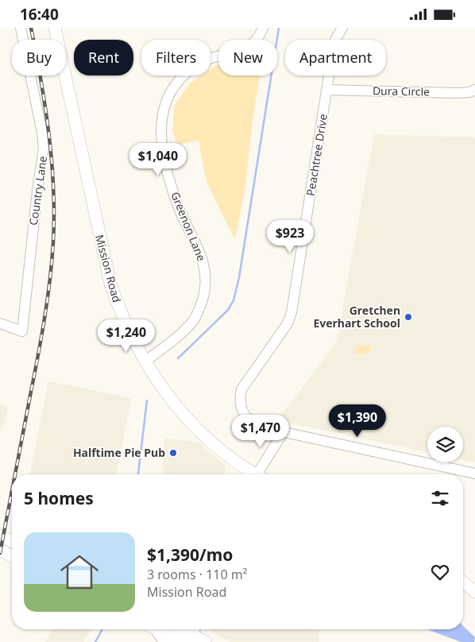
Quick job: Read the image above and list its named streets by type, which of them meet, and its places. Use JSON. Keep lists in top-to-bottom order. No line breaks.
{"streets":{"main road":["Mission Road"],"street":["Dura Circle","Peachtree Drive","Country Lane","Greenon Lane"]},"crossings":[["Dura Circle","Peachtree Drive"],["Greenon Lane","Mission Road"]],"places":["Gretchen Everhart School","Halftime Pie Pub"],"page":{"status":"16:40","chip":["Buy","Rent","Filters","New","Apartment"],"price":["$1,040","$923","$1,240","$1,390","$1,470"],"heading":"5 homes","list":[{"name":"$1,390/mo","note":"3 rooms · 110 m² · Mission Road"}]}}
